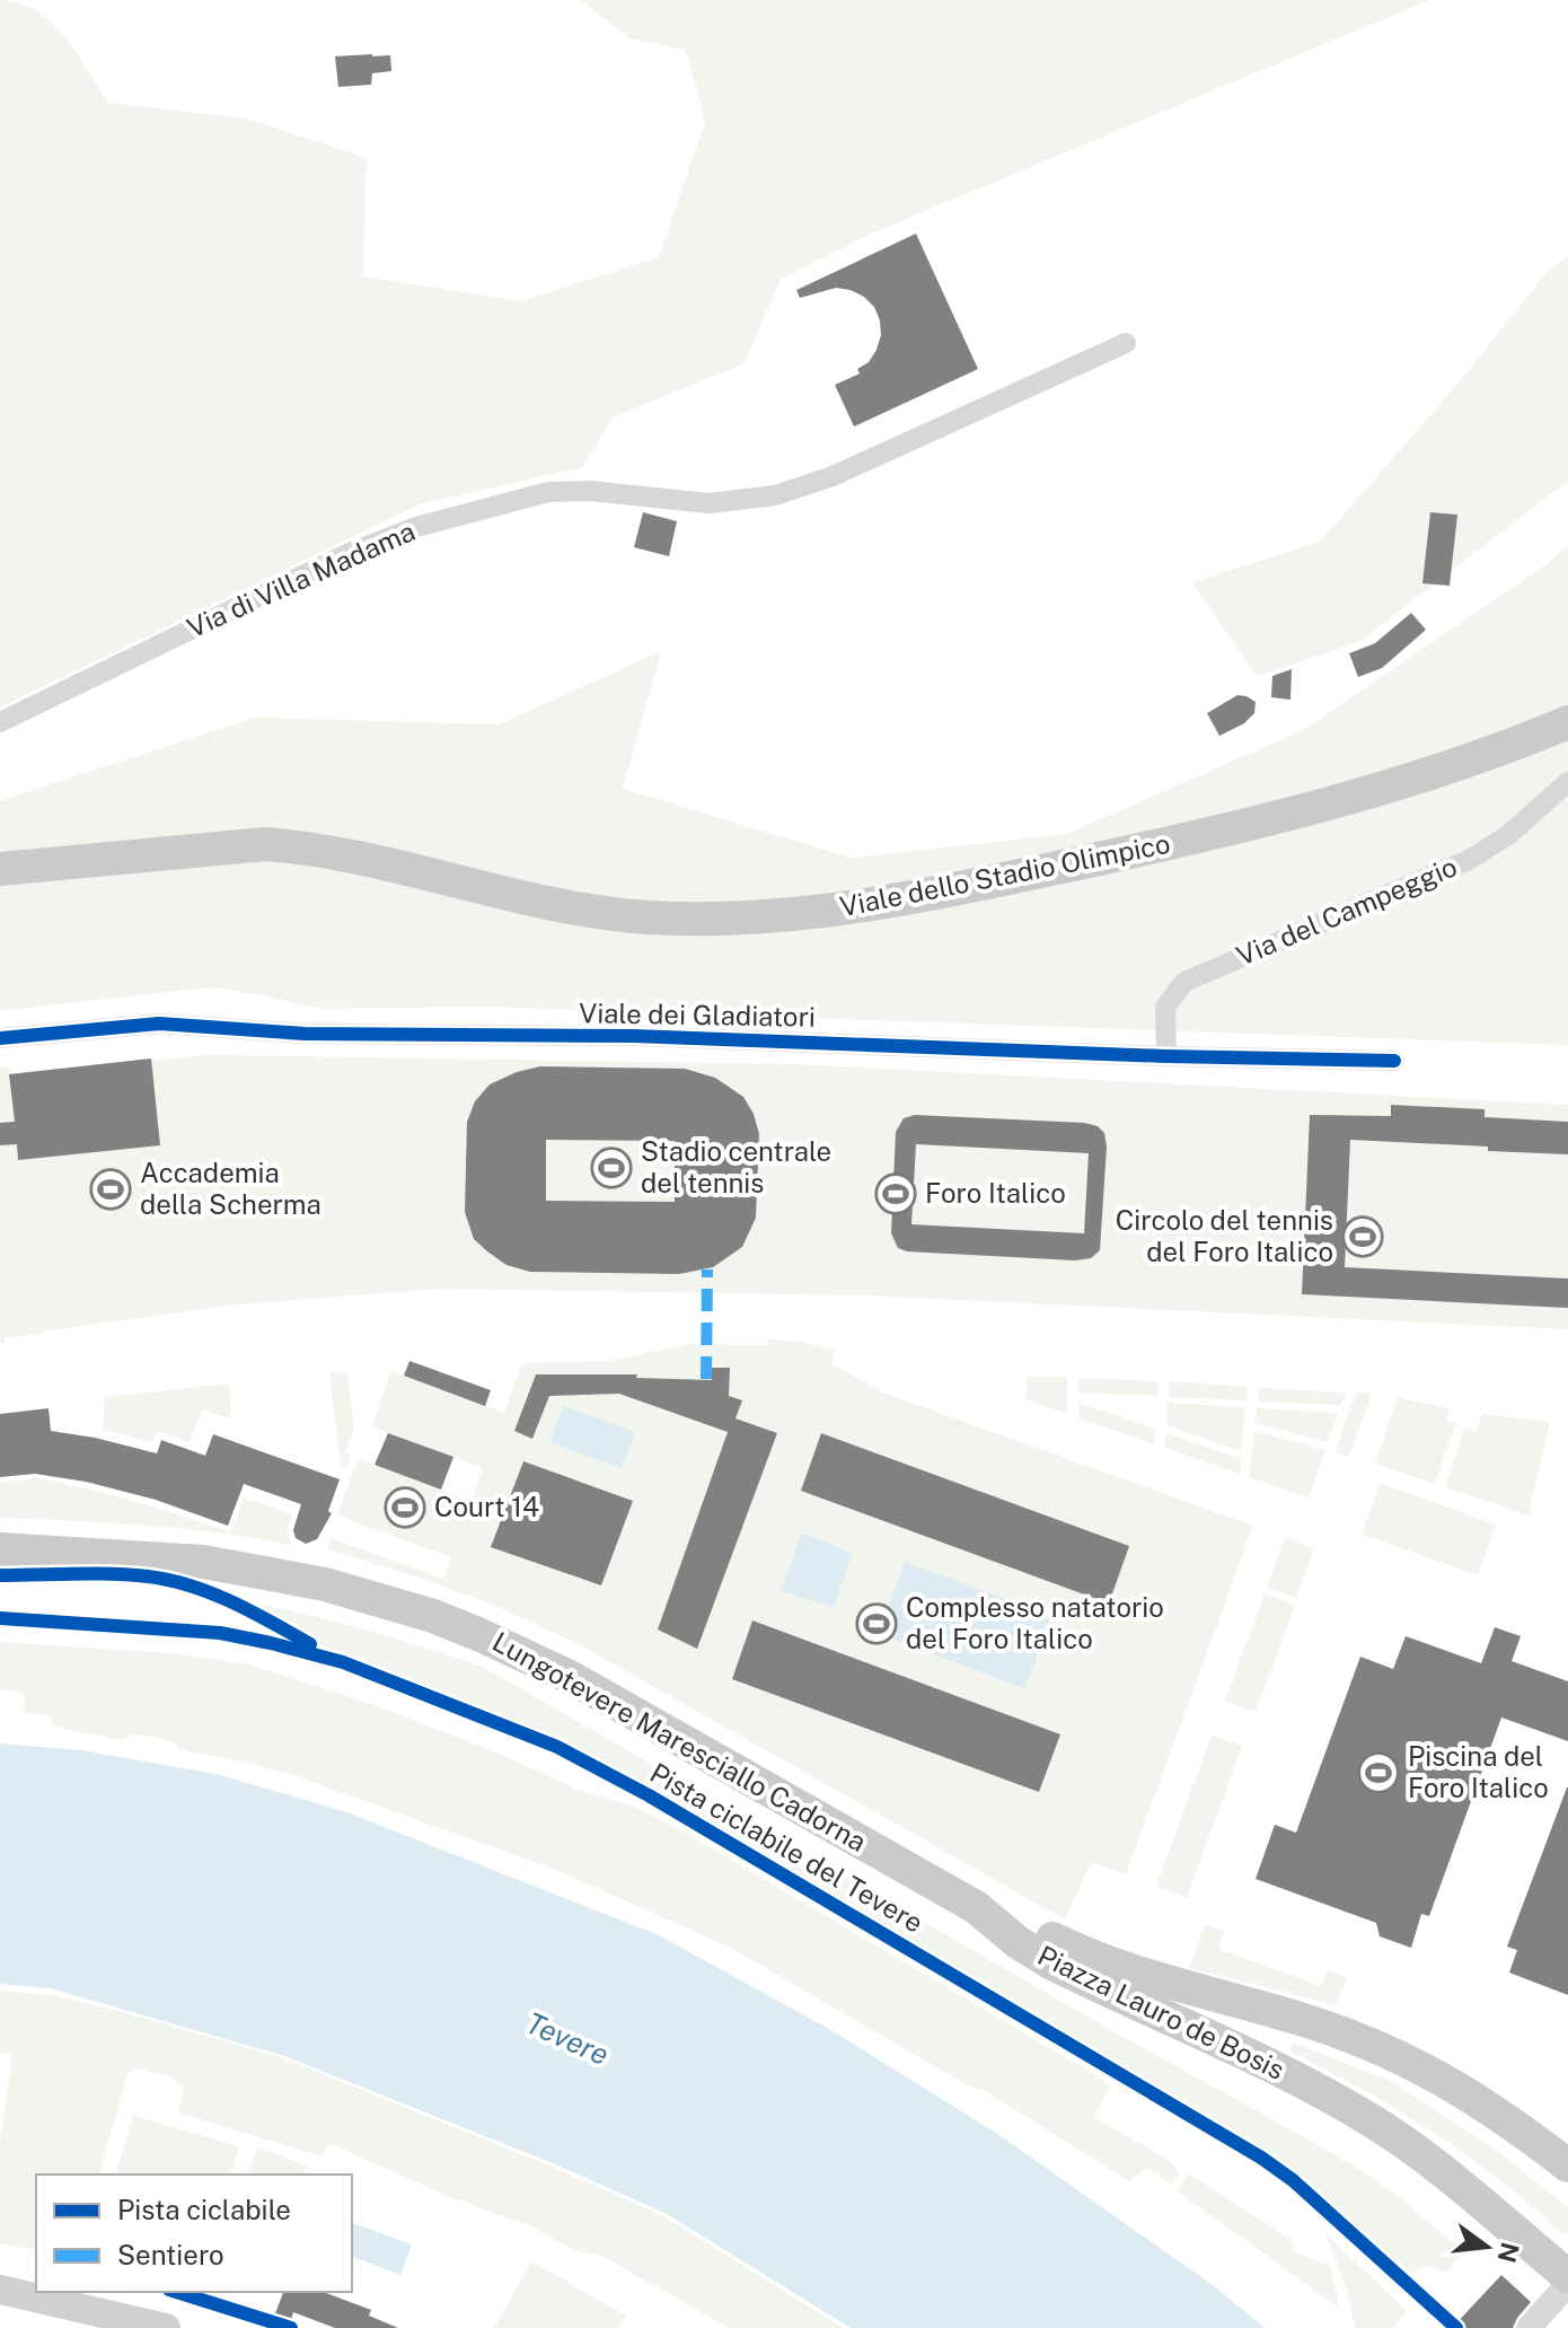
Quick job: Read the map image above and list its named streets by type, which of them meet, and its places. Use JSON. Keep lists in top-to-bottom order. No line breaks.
{"streets":{"main road":["Viale dello Stadio Olimpico","Lungotevere Maresciallo Cadorna","Piazza Lauro de Bosis"],"street":["Via di Villa Madama","Via del Campeggio","Viale dei Gladiatori"],"cycle path":["Pista ciclabile del Tevere"]},"crossings":[["Via del Campeggio","Viale dei Gladiatori"],["Lungotevere Maresciallo Cadorna","Piazza Lauro de Bosis"]],"water":["Tevere"],"places":{"sports":["Stadio centrale del tennis","Accademia della Scherma","Foro Italico","Circolo del tennis del Foro Italico","Court 14","Complesso natatorio del Foro Italico","Piscina del Foro Italico"]},"legend":["Pista ciclabile","Sentiero"],"north":"right"}
